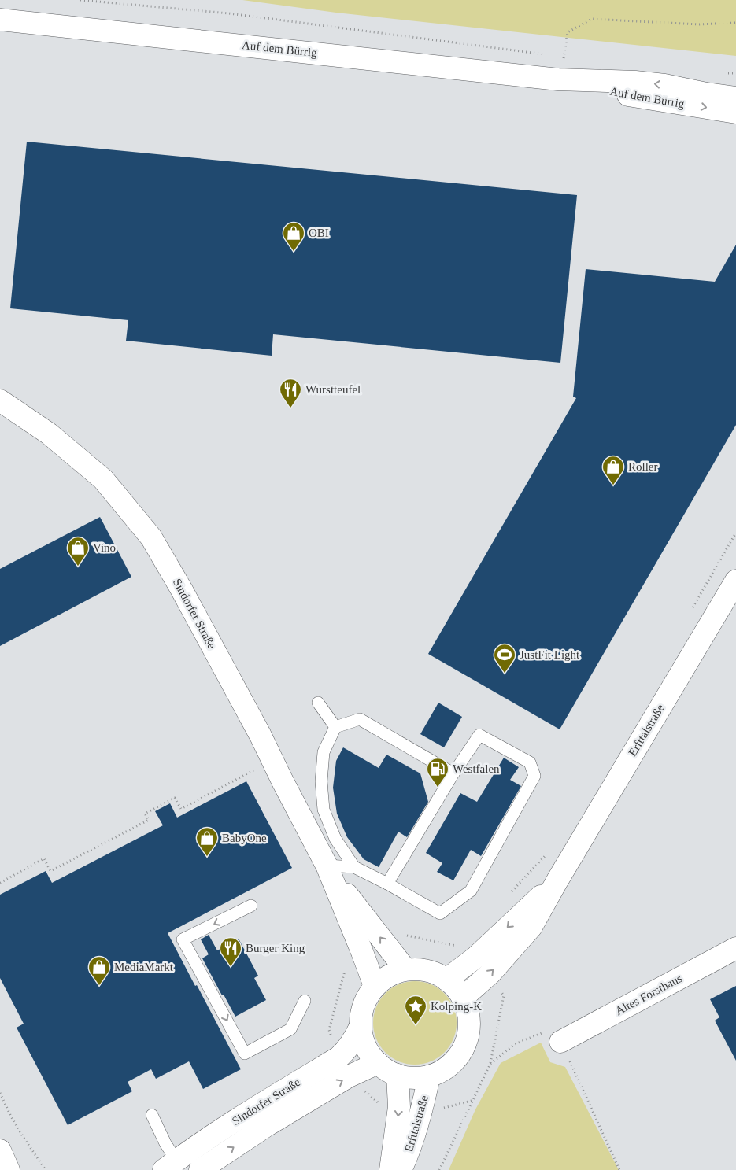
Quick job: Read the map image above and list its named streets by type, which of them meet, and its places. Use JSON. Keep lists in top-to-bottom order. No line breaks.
{"streets":{"street":["Auf dem Bürrig","Sindorfer Straße","Erfttalstraße","Altes Forsthaus"]},"crossings":[["Sindorfer Straße","Erfttalstraße"]],"places":{"shop":["OBI","Roller","Vino","BabyOne","MediaMarkt"],"restaurant":["Wurstteufel","Burger King"],"sports":["JustFit Light"],"fuel station":["Westfalen"],"place":["Kolping-K"]}}
